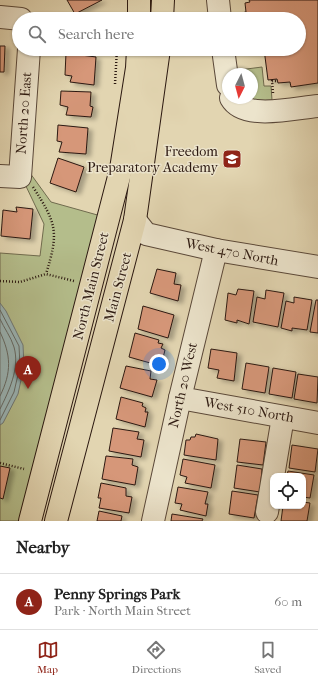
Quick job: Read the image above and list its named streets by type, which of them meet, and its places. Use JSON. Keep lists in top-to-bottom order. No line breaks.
{"streets":{"main road":["North Main Street","Main Street"],"street":["North 20 East","West 470 North","North 20 West","West 510 North"]},"crossings":[["West 470 North","Main Street"],["West 470 North","North 20 West"],["North 20 West","West 510 North"]],"places":{"school or university":["Freedom Preparatory Academy"]},"north":"bottom","page":{"search":"Search here","pins":"A","heading":"Nearby","list":[{"mark":"A","name":"Penny Springs Park","note":"Park · North Main Street","value":"60 m"}],"nav":["Map","Directions","Saved"]}}
